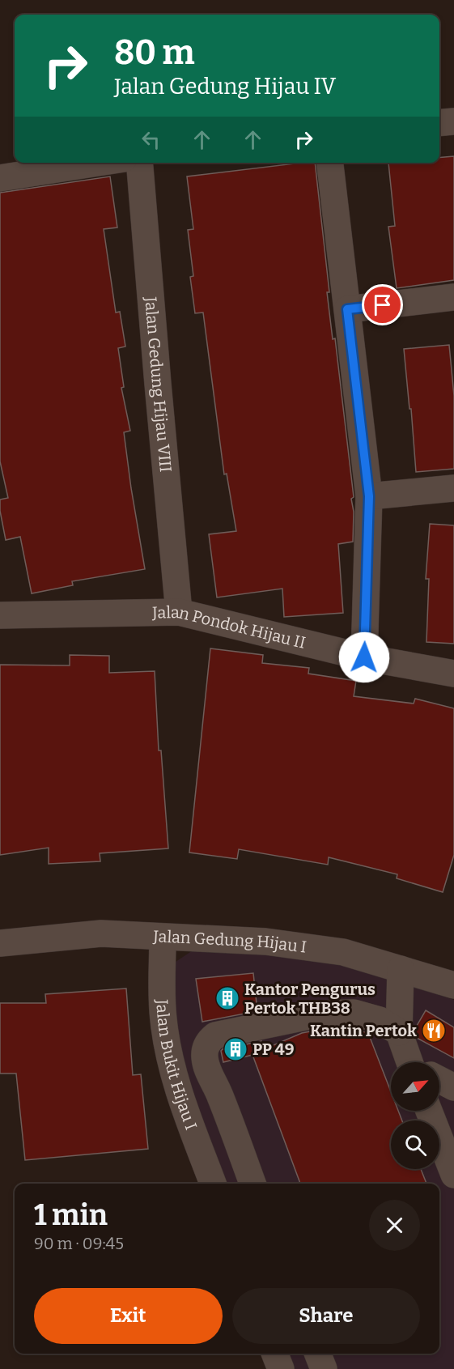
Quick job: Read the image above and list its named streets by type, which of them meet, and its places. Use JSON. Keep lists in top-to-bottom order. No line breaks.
{"streets":{"street":["Jalan Gedung Hijau VIII","Jalan Pondok Hijau II","Jalan Gedung Hijau I","Jalan Bukit Hijau I"]},"crossings":[["Jalan Gedung Hijau VIII","Jalan Pondok Hijau II"],["Jalan Gedung Hijau I","Jalan Bukit Hijau I"]],"places":{"building":["Kantor Pengurus Pertok THB38","PP 49"],"restaurant":["Kantin Pertok"]},"north":"top right","page":{"turn":["80 m","Jalan Gedung Hijau IV"],"heading":["1 min","90 m · 09:45"],"buttons":["Exit","Share"]}}
